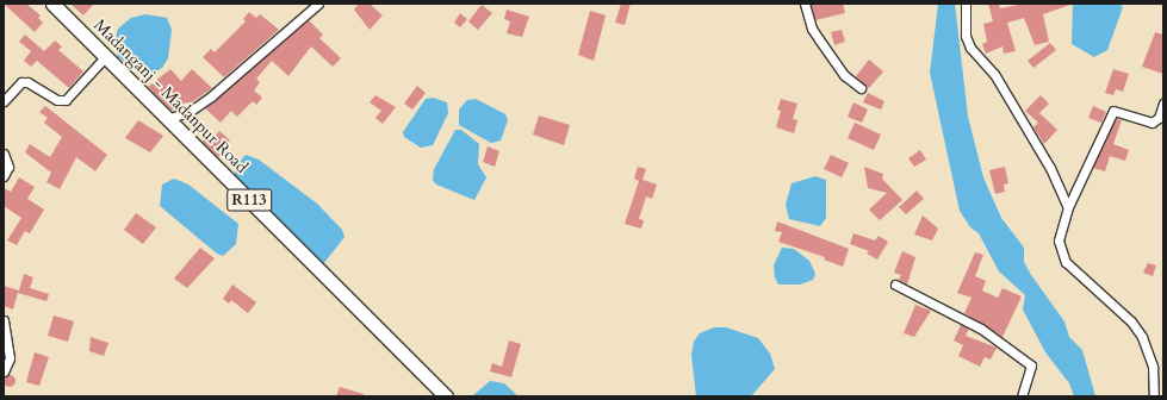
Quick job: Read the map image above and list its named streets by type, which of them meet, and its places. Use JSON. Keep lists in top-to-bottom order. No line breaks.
{"streets":{"main road":["Madanganj - Madanpur Road","R113"]}}
